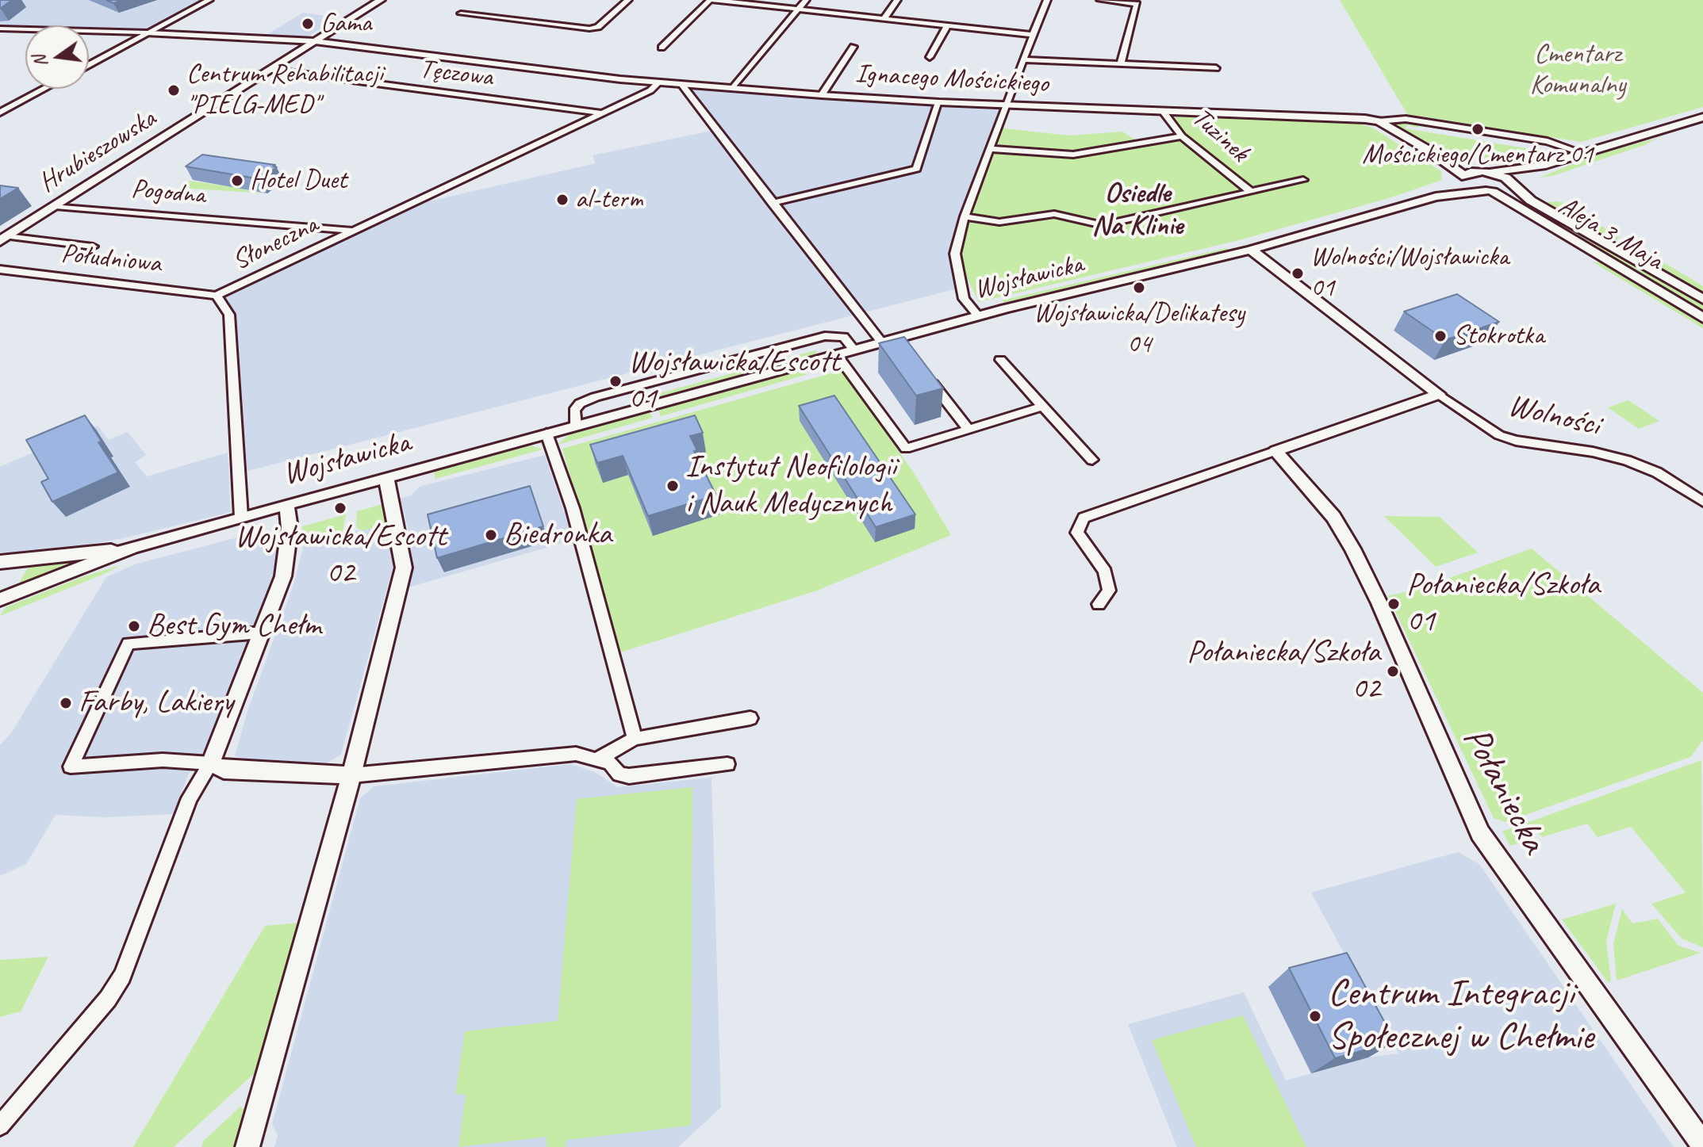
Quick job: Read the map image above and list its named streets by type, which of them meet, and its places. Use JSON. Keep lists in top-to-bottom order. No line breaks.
{"streets":{"main road":["Hrubieszowska"],"street":["Tęczowa","Ignacego Mościckiego","Tuzinek","Pogodna","Aleja 3 Maja","Słoneczna","Południowa","Wojsławicka","Wolności","Połaniecka"]},"crossings":[["Tęczowa","Hrubieszowska"],["Tęczowa","Słoneczna"],["Ignacego Mościckiego","Tuzinek"],["Ignacego Mościckiego","Hrubieszowska"],["Ignacego Mościckiego","Słoneczna"],["Hrubieszowska","Pogodna"],["Pogodna","Słoneczna"],["Aleja 3 Maja","Wojsławicka"],["Słoneczna","Południowa"],["Słoneczna","Wojsławicka"],["Wojsławicka","Wolności"]],"districts":["Osiedle Na Klinie"],"parks":["Cmentarz Komunalny"],"places":["Gama","Centrum Rehabilitacji \"PIELG-MED\"","Mościckiego/Cmentarz 01","Hotel Duet","al-term","Wolności/Wojsławicka 01","Wojsławicka/Delikatesy 04","Stokrotka","Wojsławicka/Escott 01","Instytut Neofilologii i Nauk Medycznych","Wojsławicka/Escott 02","Biedronka","Połaniecka/Szkoła 01","Best Gym Chełm","Połaniecka/Szkoła 02","Farby, Lakiery","Centrum Integracji Społecznej w Chełmie"],"north":"left"}
